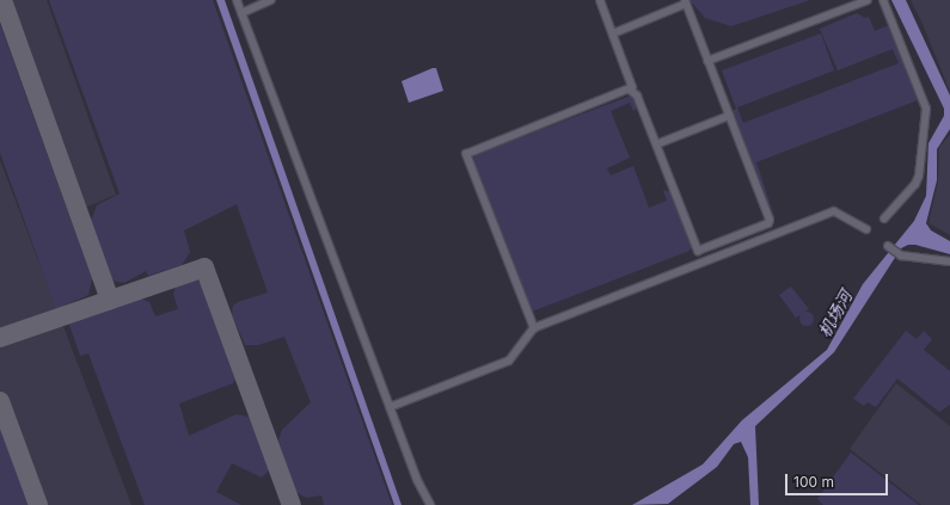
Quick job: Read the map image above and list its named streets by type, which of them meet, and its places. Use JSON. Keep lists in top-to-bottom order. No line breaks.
{"water":["机场河"],"scale_bar":"100 m"}
